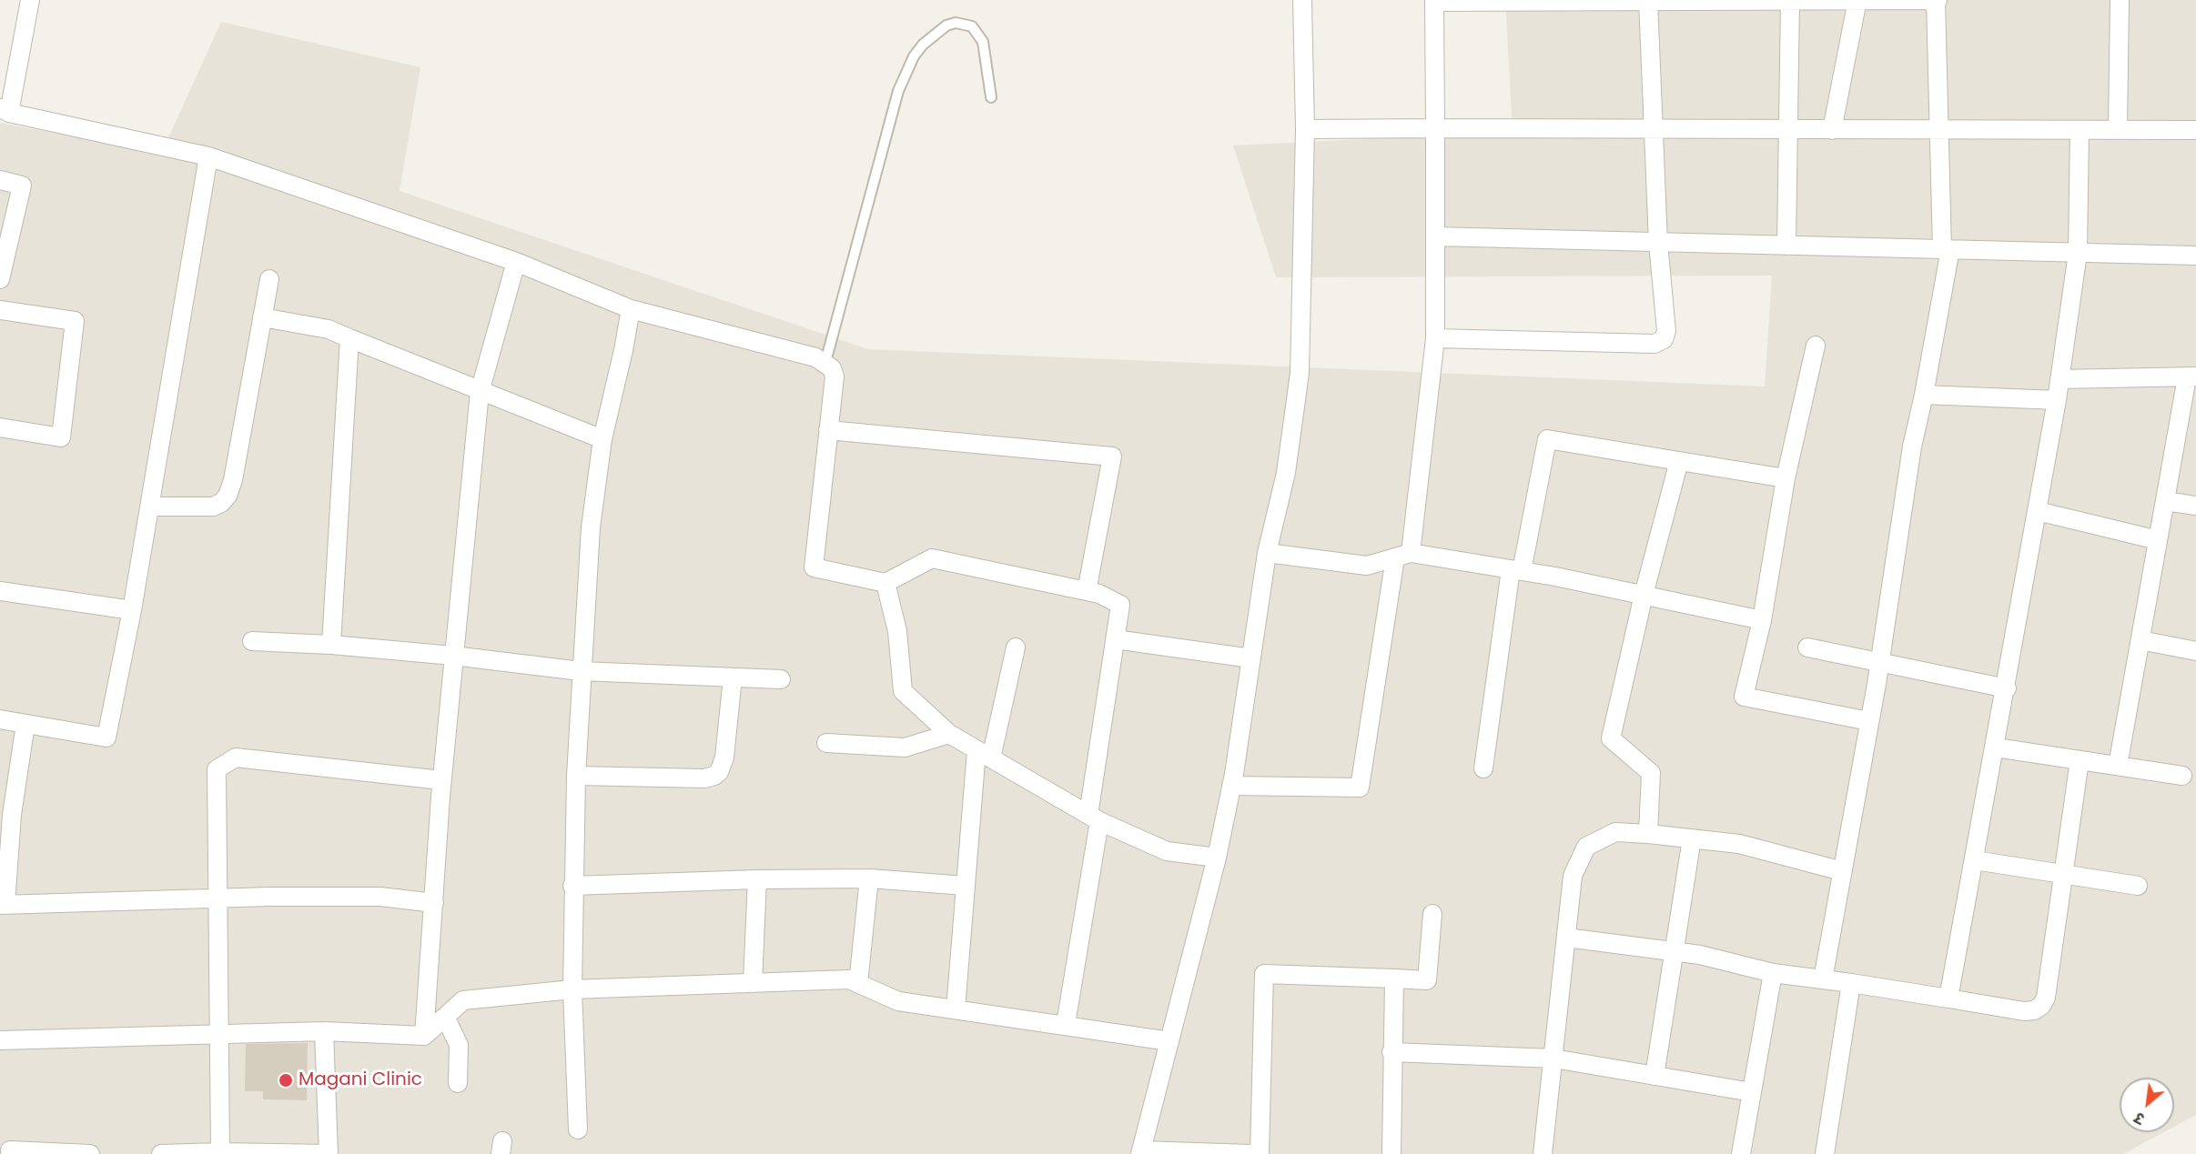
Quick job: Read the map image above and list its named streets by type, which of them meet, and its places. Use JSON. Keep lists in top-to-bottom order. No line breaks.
{"places":["Magani Clinic"],"north":"bottom left"}
